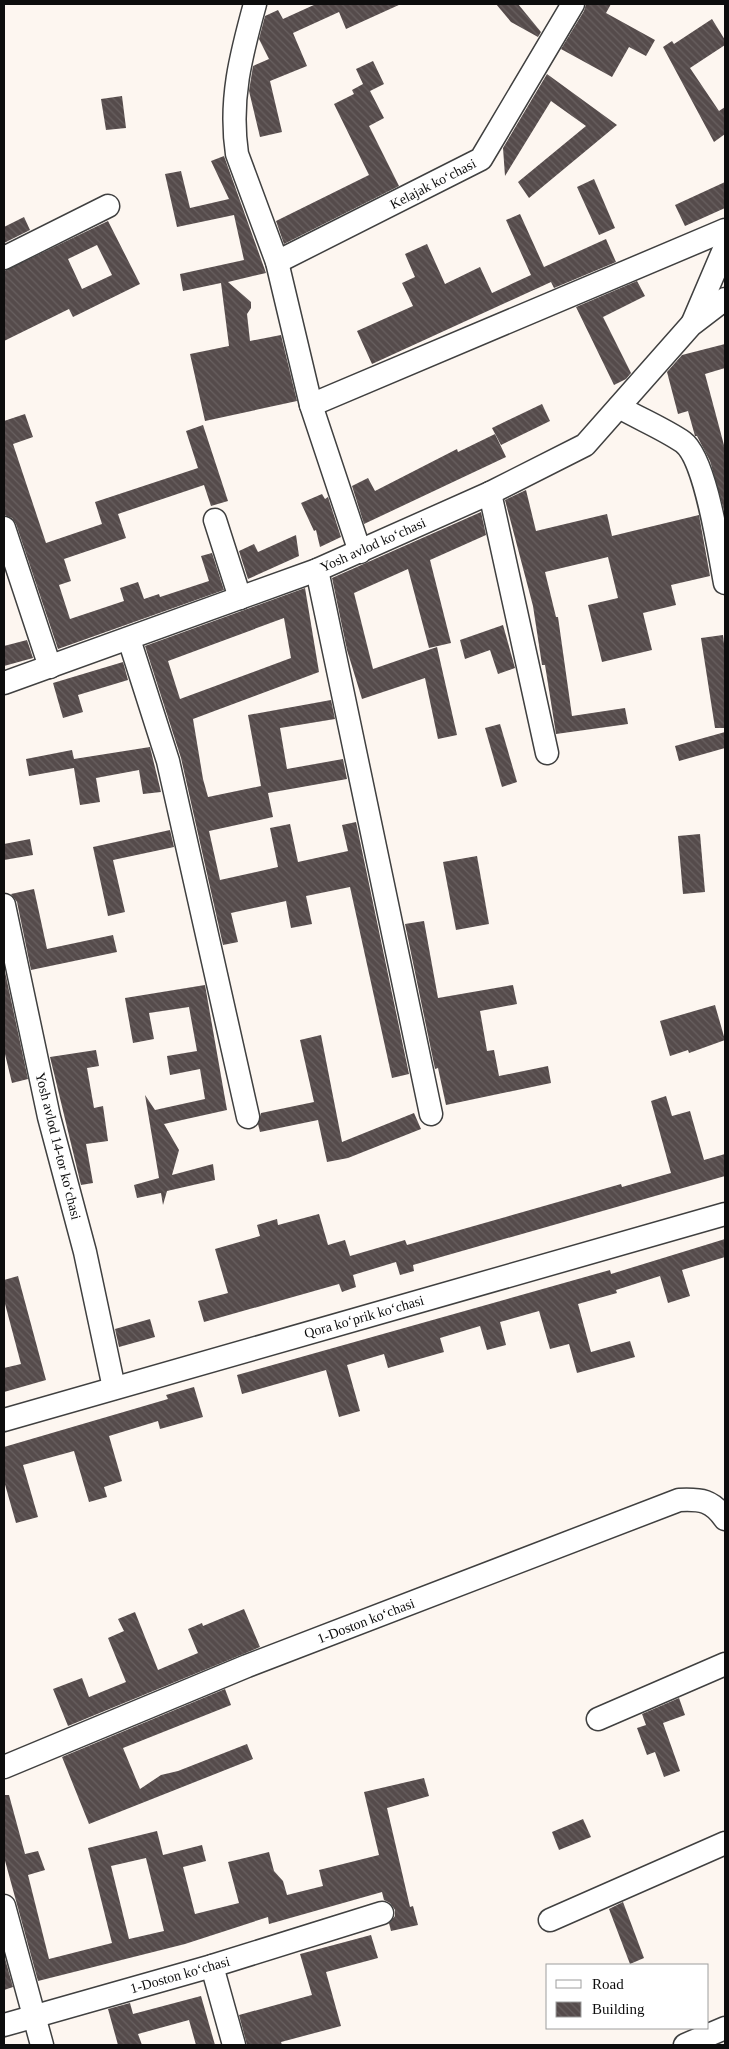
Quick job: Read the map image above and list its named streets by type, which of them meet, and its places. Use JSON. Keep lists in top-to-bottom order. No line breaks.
{"streets":{"street":["Kelajak koʻchasi","Yosh avlod koʻchasi","Yosh avlod 14-tor koʻchasi","Qora koʻprik koʻchasi","1-Doston koʻchasi"]},"crossings":[["Yosh avlod 14-tor koʻchasi","Qora koʻprik koʻchasi"]],"legend":["Road","Building"]}
